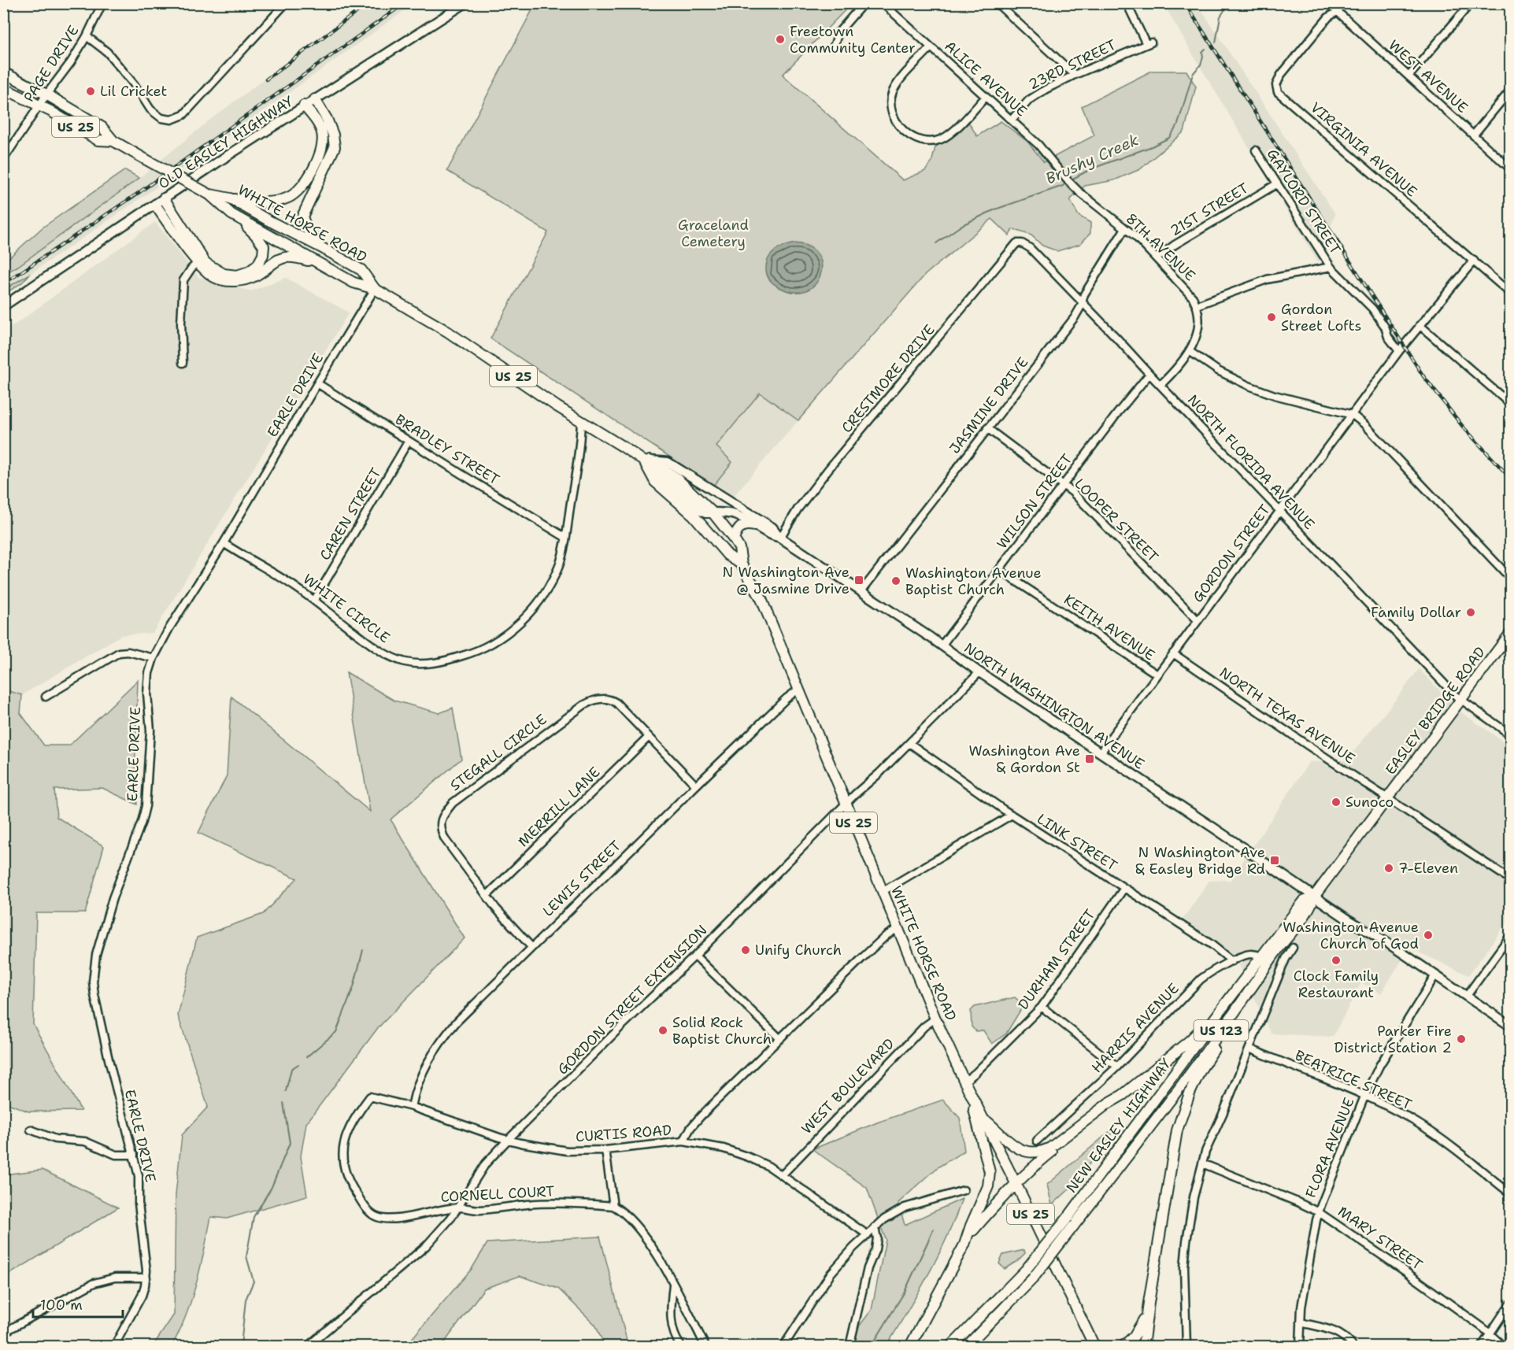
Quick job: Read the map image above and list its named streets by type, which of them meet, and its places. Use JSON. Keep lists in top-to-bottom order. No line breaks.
{"streets":{"highway":["US 25","WHITE HORSE ROAD","EASLEY BRIDGE ROAD","US 123","NEW EASLEY HIGHWAY"],"main road":["OLD EASLEY HIGHWAY","NORTH WASHINGTON AVENUE"],"street":["PAGE DRIVE","23RD STREET","WEST AVENUE","ALICE AVENUE","VIRGINIA AVENUE","GAYLORD STREET","21ST STREET","8TH AVENUE","CRESTMORE DRIVE","EARLE DRIVE","JASMINE DRIVE","BRADLEY STREET","NORTH FLORIDA AVENUE","WILSON STREET","CAREN STREET","LOOPER STREET","GORDON STREET","WHITE CIRCLE","KEITH AVENUE","NORTH TEXAS AVENUE","STEGALL CIRCLE","MERRILL LANE","LINK STREET","LEWIS STREET","DURHAM STREET","GORDON STREET EXTENSION","HARRIS AVENUE","BEATRICE STREET","WEST BOULEVARD","CURTIS ROAD","FLORA AVENUE","CORNELL COURT","MARY STREET"]},"crossings":[["PAGE DRIVE","WHITE HORSE ROAD"],["23RD STREET","ALICE AVENUE"],["WEST AVENUE","VIRGINIA AVENUE"],["ALICE AVENUE","8TH AVENUE"],["VIRGINIA AVENUE","GORDON STREET"],["GAYLORD STREET","21ST STREET"],["GAYLORD STREET","GORDON STREET"],["21ST STREET","8TH AVENUE"],["WHITE HORSE ROAD","EARLE DRIVE"],["WHITE HORSE ROAD","WHITE CIRCLE"],["WHITE HORSE ROAD","NORTH WASHINGTON AVENUE"],["WHITE HORSE ROAD","LEWIS STREET"],["WHITE HORSE ROAD","DURHAM STREET"],["WHITE HORSE ROAD","GORDON STREET EXTENSION"],["WHITE HORSE ROAD","WEST BOULEVARD"],["8TH AVENUE","JASMINE DRIVE"],["CRESTMORE DRIVE","NORTH FLORIDA AVENUE"],["CRESTMORE DRIVE","NORTH WASHINGTON AVENUE"],["EARLE DRIVE","BRADLEY STREET"],["EARLE DRIVE","WHITE CIRCLE"],["JASMINE DRIVE","NORTH FLORIDA AVENUE"],["JASMINE DRIVE","LOOPER STREET"],["JASMINE DRIVE","NORTH WASHINGTON AVENUE"],["BRADLEY STREET","CAREN STREET"],["BRADLEY STREET","WHITE CIRCLE"],["NORTH FLORIDA AVENUE","WILSON STREET"],["NORTH FLORIDA AVENUE","GORDON STREET"],["NORTH FLORIDA AVENUE","EASLEY BRIDGE ROAD"],["WILSON STREET","LOOPER STREET"],["WILSON STREET","KEITH AVENUE"],["WILSON STREET","NORTH WASHINGTON AVENUE"],["CAREN STREET","WHITE CIRCLE"],["LOOPER STREET","GORDON STREET"],["GORDON STREET","KEITH AVENUE"],["GORDON STREET","NORTH WASHINGTON AVENUE"],["GORDON STREET","NORTH TEXAS AVENUE"],["NORTH WASHINGTON AVENUE","EASLEY BRIDGE ROAD"],["NORTH WASHINGTON AVENUE","GORDON STREET EXTENSION"],["NORTH WASHINGTON AVENUE","FLORA AVENUE"],["EASLEY BRIDGE ROAD","NORTH TEXAS AVENUE"],["EASLEY BRIDGE ROAD","HARRIS AVENUE"],["EASLEY BRIDGE ROAD","NEW EASLEY HIGHWAY"],["STEGALL CIRCLE","MERRILL LANE"],["STEGALL CIRCLE","LEWIS STREET"],["LINK STREET","DURHAM STREET"],["LINK STREET","GORDON STREET EXTENSION"],["LINK STREET","HARRIS AVENUE"],["LEWIS STREET","CURTIS ROAD"],["GORDON STREET EXTENSION","CURTIS ROAD"],["GORDON STREET EXTENSION","CORNELL COURT"],["HARRIS AVENUE","NEW EASLEY HIGHWAY"],["BEATRICE STREET","FLORA AVENUE"],["WEST BOULEVARD","CURTIS ROAD"],["CURTIS ROAD","CORNELL COURT"],["FLORA AVENUE","MARY STREET"]],"water":["Brushy Creek"],"parks":["Graceland Cemetery"],"places":{"other":["Freetown Community Center","Lil Cricket","Gordon Street Lofts","Washington Avenue Baptist Church","Family Dollar","Sunoco","7-Eleven","Washington Avenue Church of God","Unify Church","Clock Family Restaurant","Solid Rock Baptist Church","Parker Fire District Station 2"],"transit":["N Washington Ave @ Jasmine Drive","Washington Ave & Gordon St","N Washington Ave & Easley Bridge Rd"]},"scale_bar":"100 m"}
